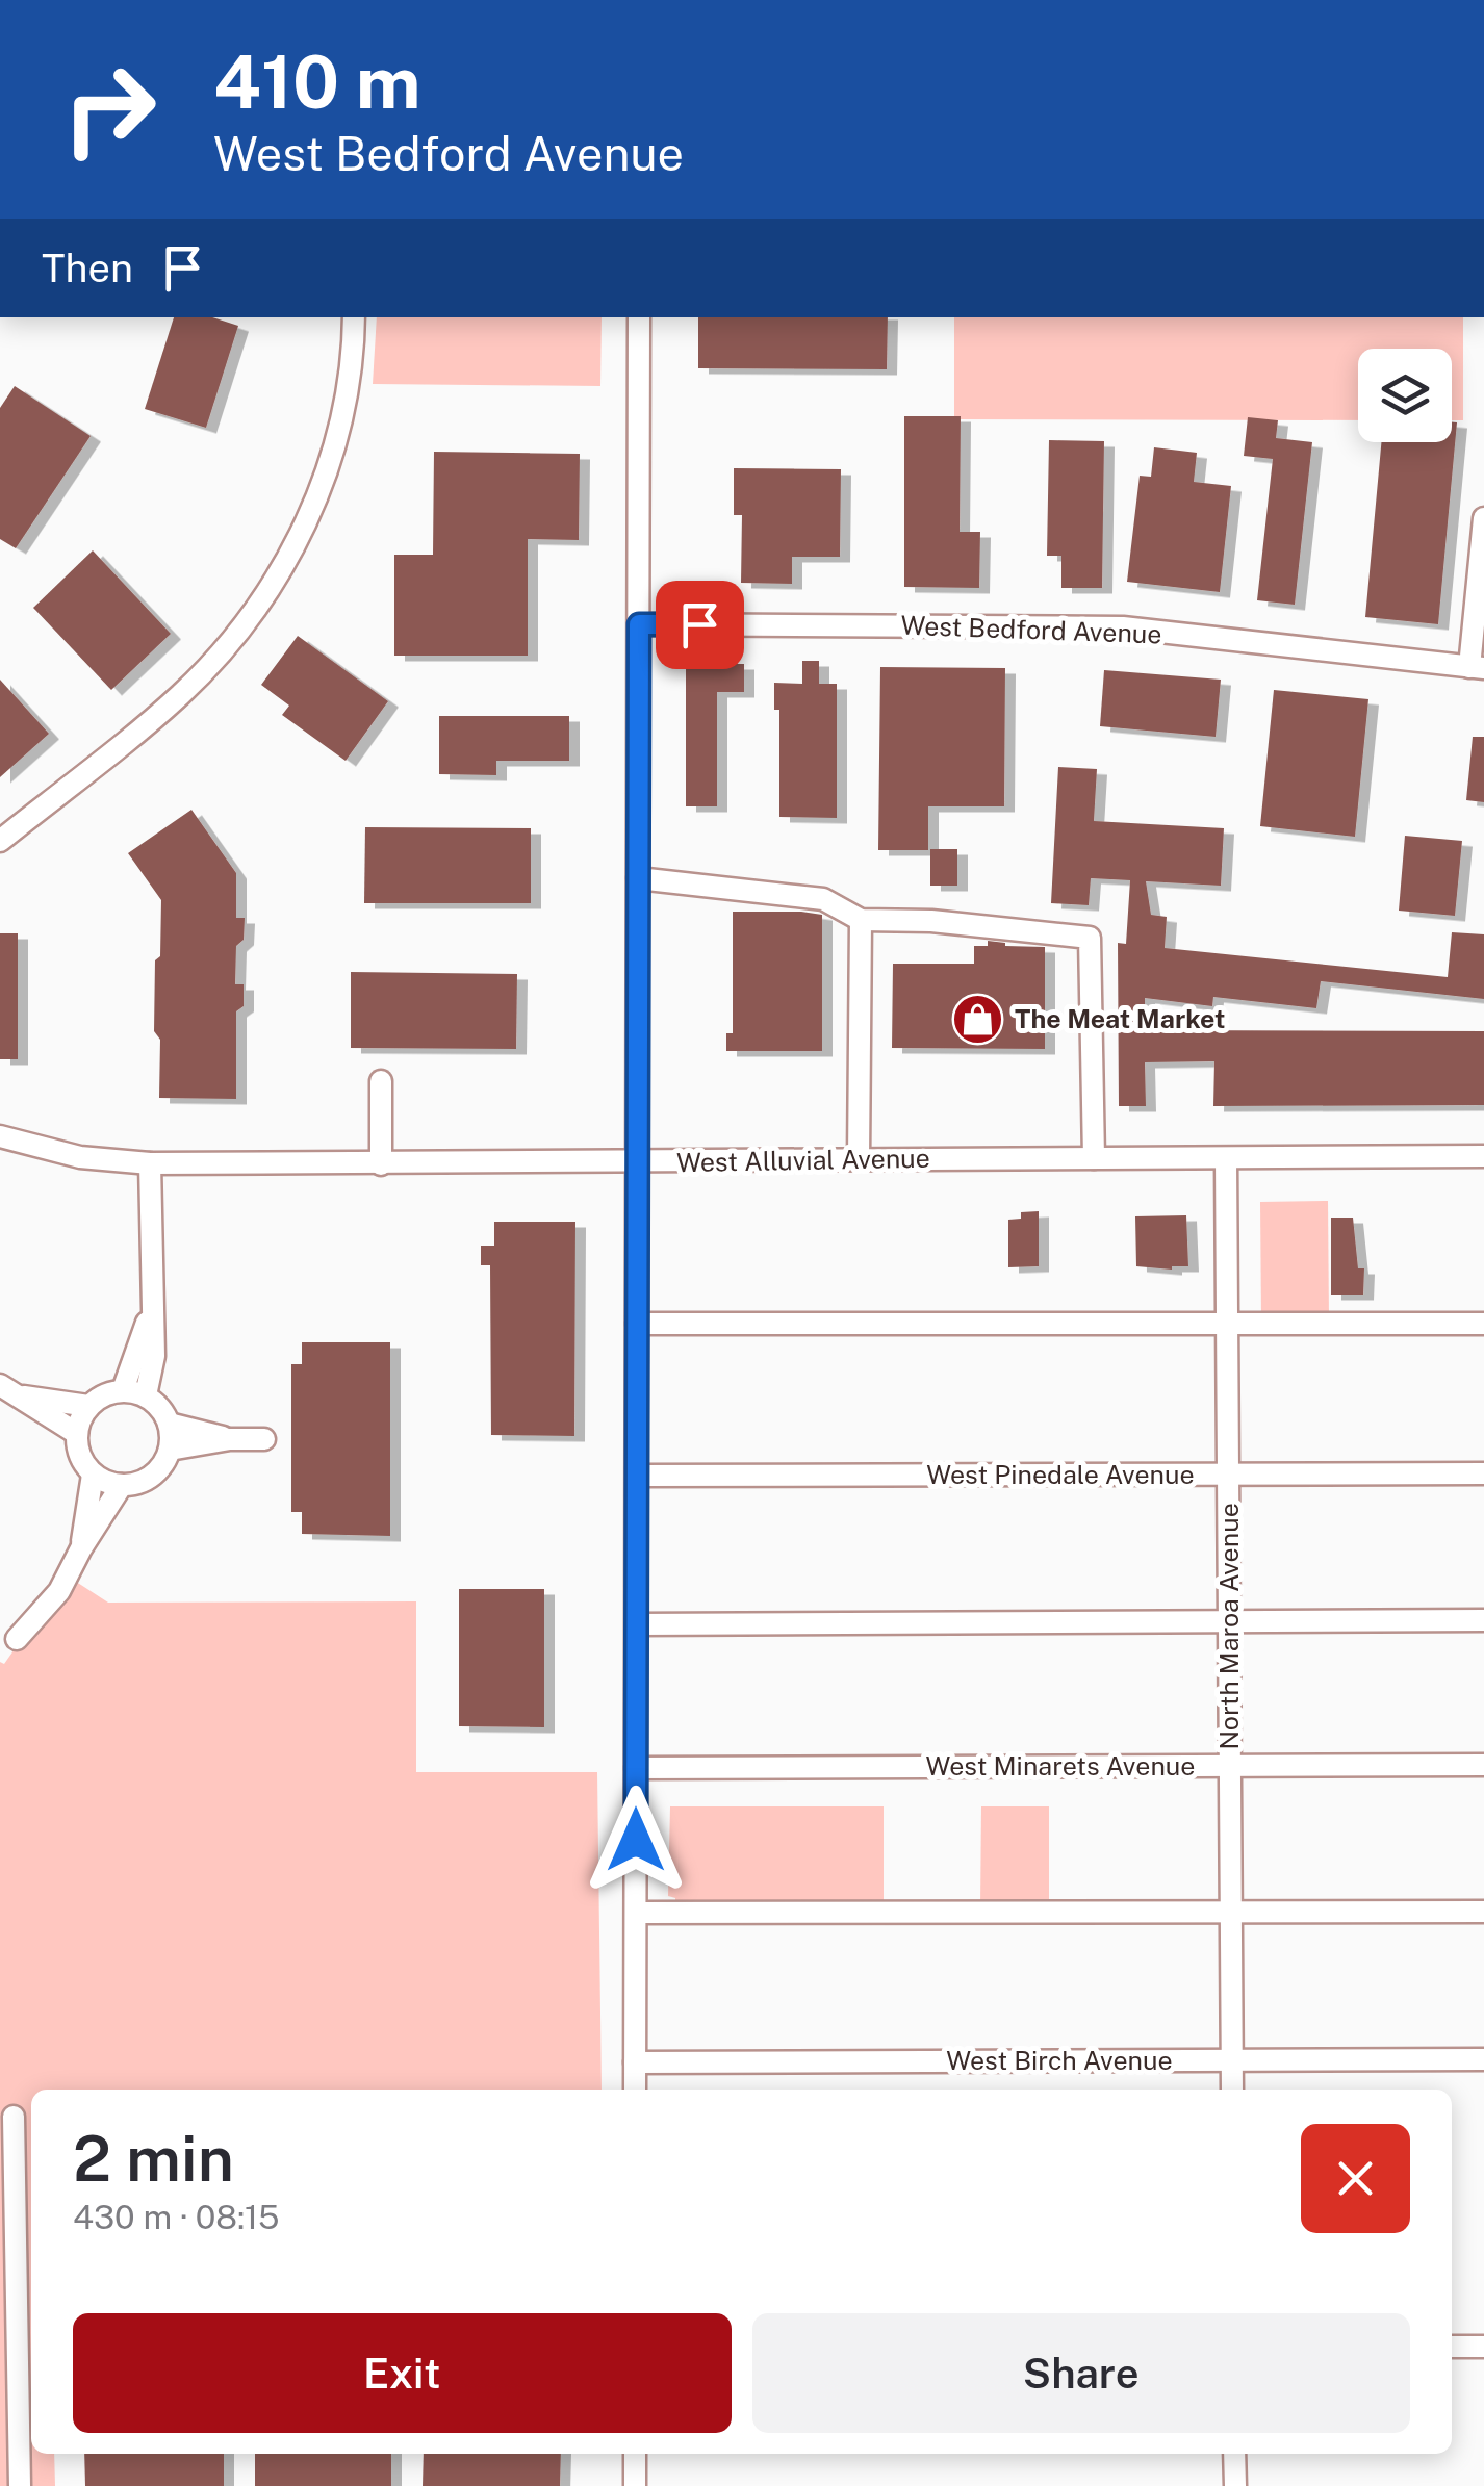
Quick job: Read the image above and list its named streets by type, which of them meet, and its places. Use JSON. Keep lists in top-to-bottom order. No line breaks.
{"streets":{"street":["West Bedford Avenue","West Alluvial Avenue","West Pinedale Avenue","North Maroa Avenue","West Minarets Avenue","West Birch Avenue"]},"crossings":[["West Alluvial Avenue","North Maroa Avenue"],["West Pinedale Avenue","North Maroa Avenue"],["North Maroa Avenue","West Minarets Avenue"],["North Maroa Avenue","West Birch Avenue"]],"places":{"shop":["The Meat Market"]},"page":{"turn":["410 m","West Bedford Avenue"],"then":"Then","heading":["2 min","430 m · 08:15"],"buttons":["Exit","Share"]}}
